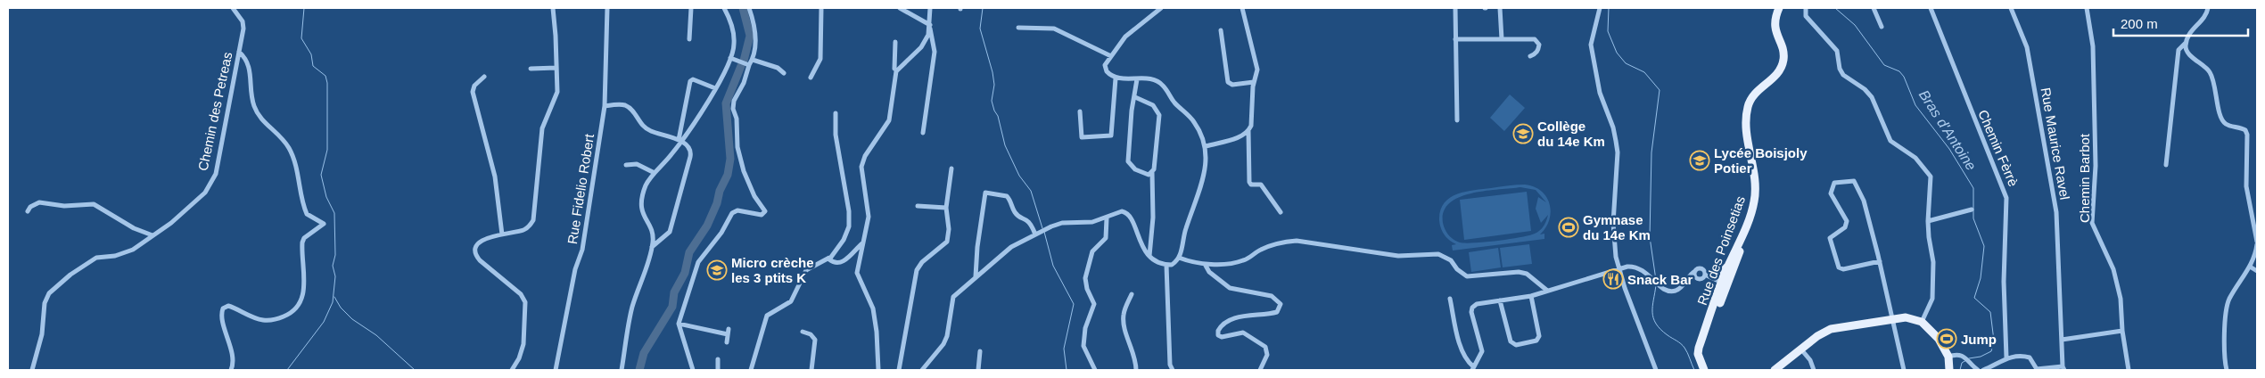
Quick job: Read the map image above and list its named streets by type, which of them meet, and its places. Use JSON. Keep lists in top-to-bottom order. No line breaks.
{"streets":{"main road":["Rue des Poinsetias"],"street":["Chemin des Petreas","Rue Maurice Ravel","Chemin Fèrrè","Chemin Barbot","Rue Fidelio Robert"]},"water":["Bras d'Antoine"],"places":{"school or university":["Collège du 14e Km","Lycée Boisjoly Potier","Micro crèche les 3 ptits K"],"sports":["Gymnase du 14e Km","Jump"],"restaurant":["Snack Bar"]},"scale_bar":"200 m"}
